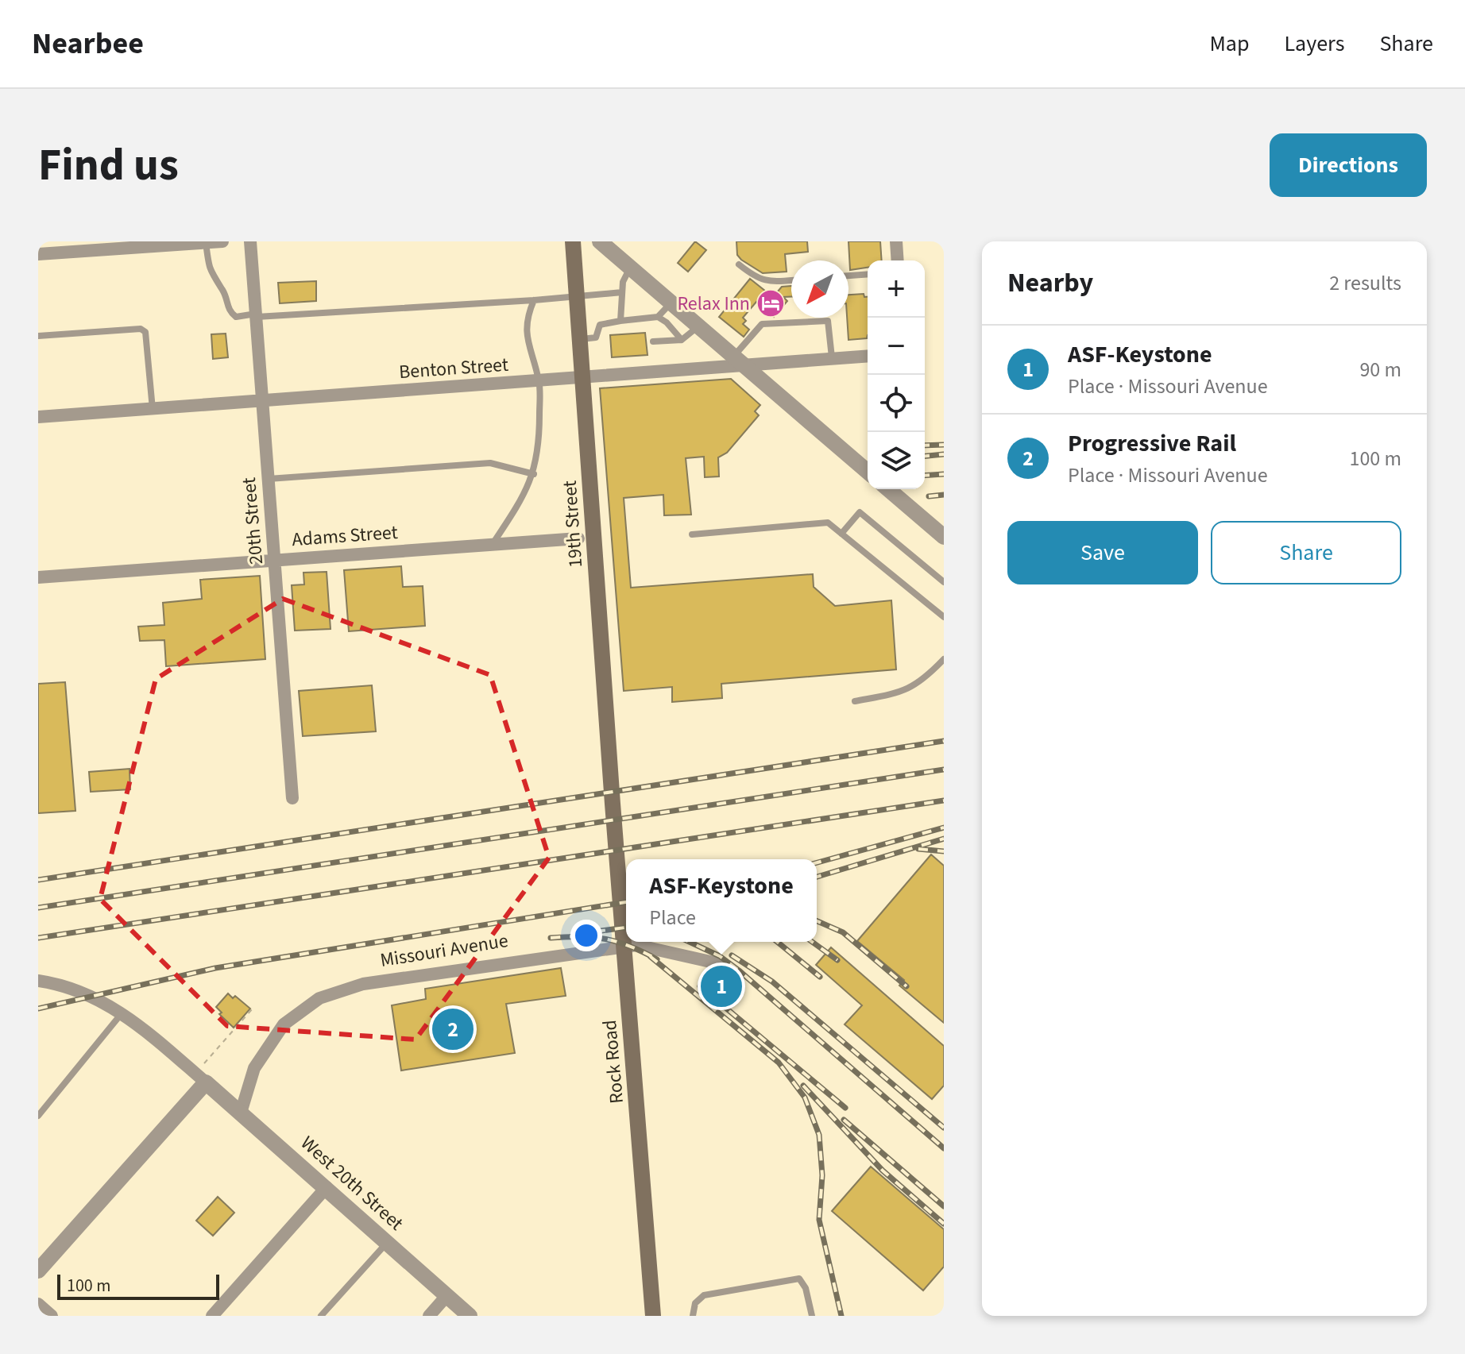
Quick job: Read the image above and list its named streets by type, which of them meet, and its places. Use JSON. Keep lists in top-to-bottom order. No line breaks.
{"streets":{"main road":["19th Street","Rock Road"],"street":["Benton Street","20th Street","Adams Street","Missouri Avenue","West 20th Street"]},"crossings":[["Benton Street","20th Street"],["Benton Street","19th Street"],["20th Street","Adams Street"],["19th Street","Rock Road"],["Missouri Avenue","West 20th Street"]],"places":{"hotel":["Relax Inn"]},"scale_bar":"100 m","north":"bottom left","page":{"header":"Nearbee","nav":["Map","Layers","Share"],"buttons":["Directions",["Save","Share"]],"title":"Find us","heading":["Nearby","2 results"],"map_buttons":["+","−"],"list":[{"mark":"1","name":"ASF-Keystone","note":"Place · Missouri Avenue","value":"90 m"},{"mark":"2","name":"Progressive Rail","note":"Place · Missouri Avenue","value":"100 m"}],"popup":["ASF-Keystone","Place"],"pins":["1","2"],"scale":"100 m"}}
